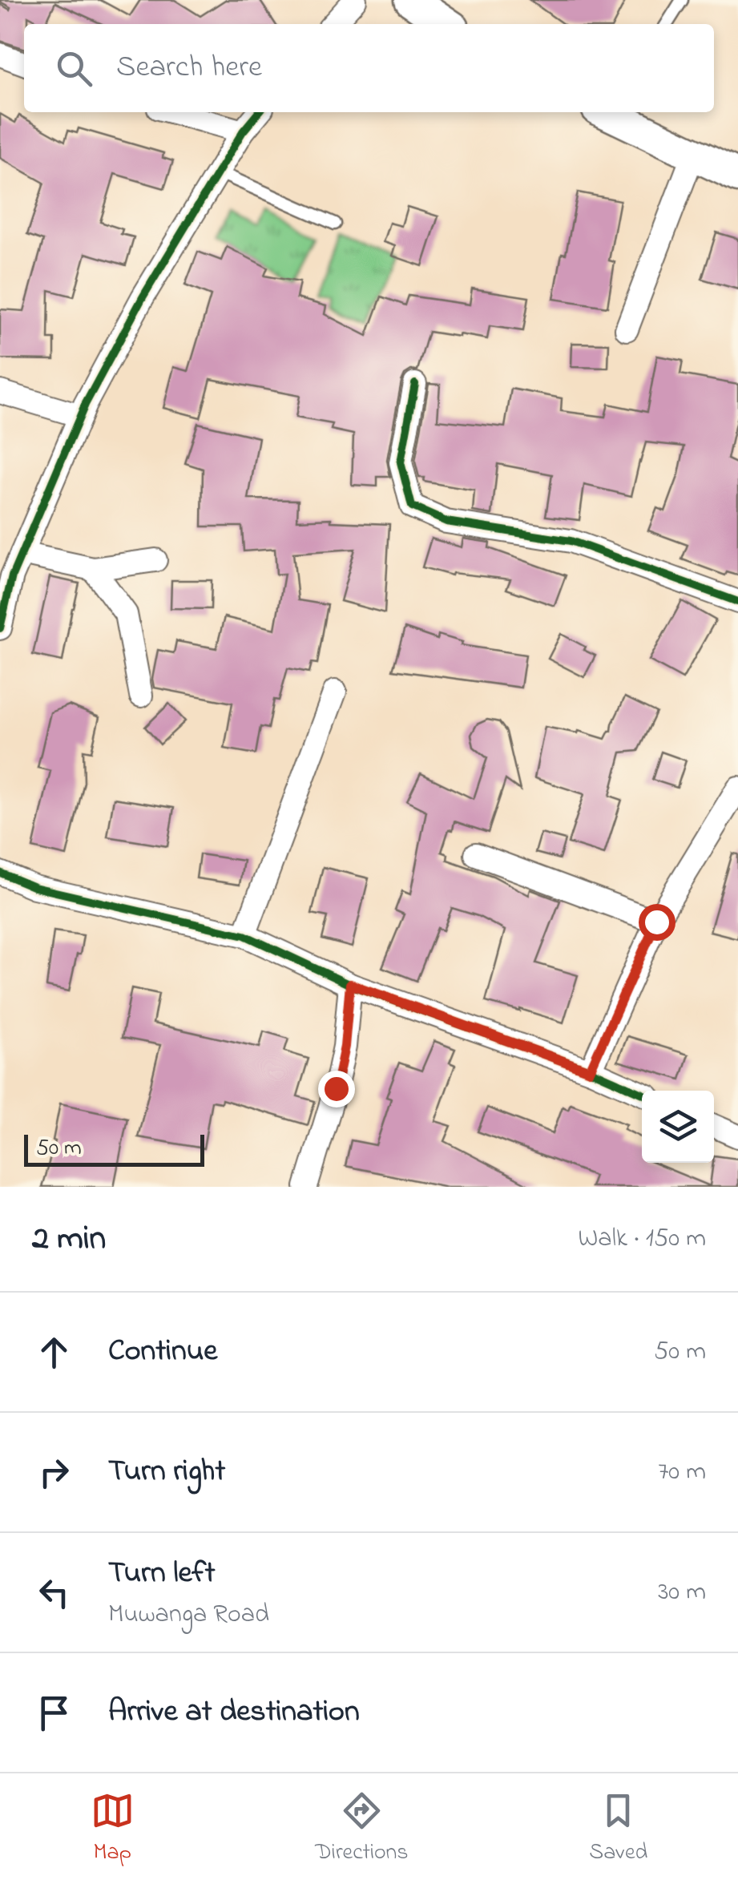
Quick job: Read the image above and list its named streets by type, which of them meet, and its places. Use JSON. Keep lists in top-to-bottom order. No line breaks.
{"scale_bar":"50 m","page":{"search":"Search here","scale":"50 m","heading":["2 min","Walk · 150 m"],"list":[["Continue","50 m"],["Turn right","70 m"],["Turn left","Muwanga Road","30 m"],"Arrive at destination"],"nav":["Map","Directions","Saved"]}}
